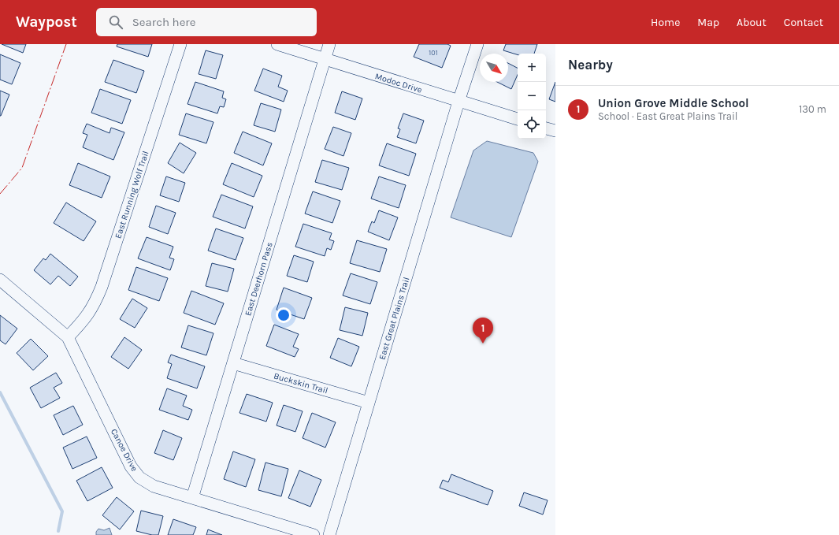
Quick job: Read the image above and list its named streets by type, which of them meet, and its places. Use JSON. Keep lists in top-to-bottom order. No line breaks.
{"streets":{"street":["Modoc Drive","East Running Wolf Trail","East Deerhorn Pass","East Great Plains Trail","Buckskin Trail","Canoe Drive"]},"crossings":[["Modoc Drive","East Deerhorn Pass"],["Modoc Drive","East Great Plains Trail"],["East Running Wolf Trail","Canoe Drive"],["East Deerhorn Pass","Buckskin Trail"],["East Deerhorn Pass","Canoe Drive"],["East Great Plains Trail","Buckskin Trail"]],"house_numbers":["101"],"north":"bottom right","page":{"header":"Waypost","search":"Search here","nav":["Home","Map","About","Contact"],"heading":"Nearby","map_buttons":["+","−"],"list":[{"mark":"1","name":"Union Grove Middle School","note":"School · East Great Plains Trail","value":"130 m"}],"pins":"1"}}
